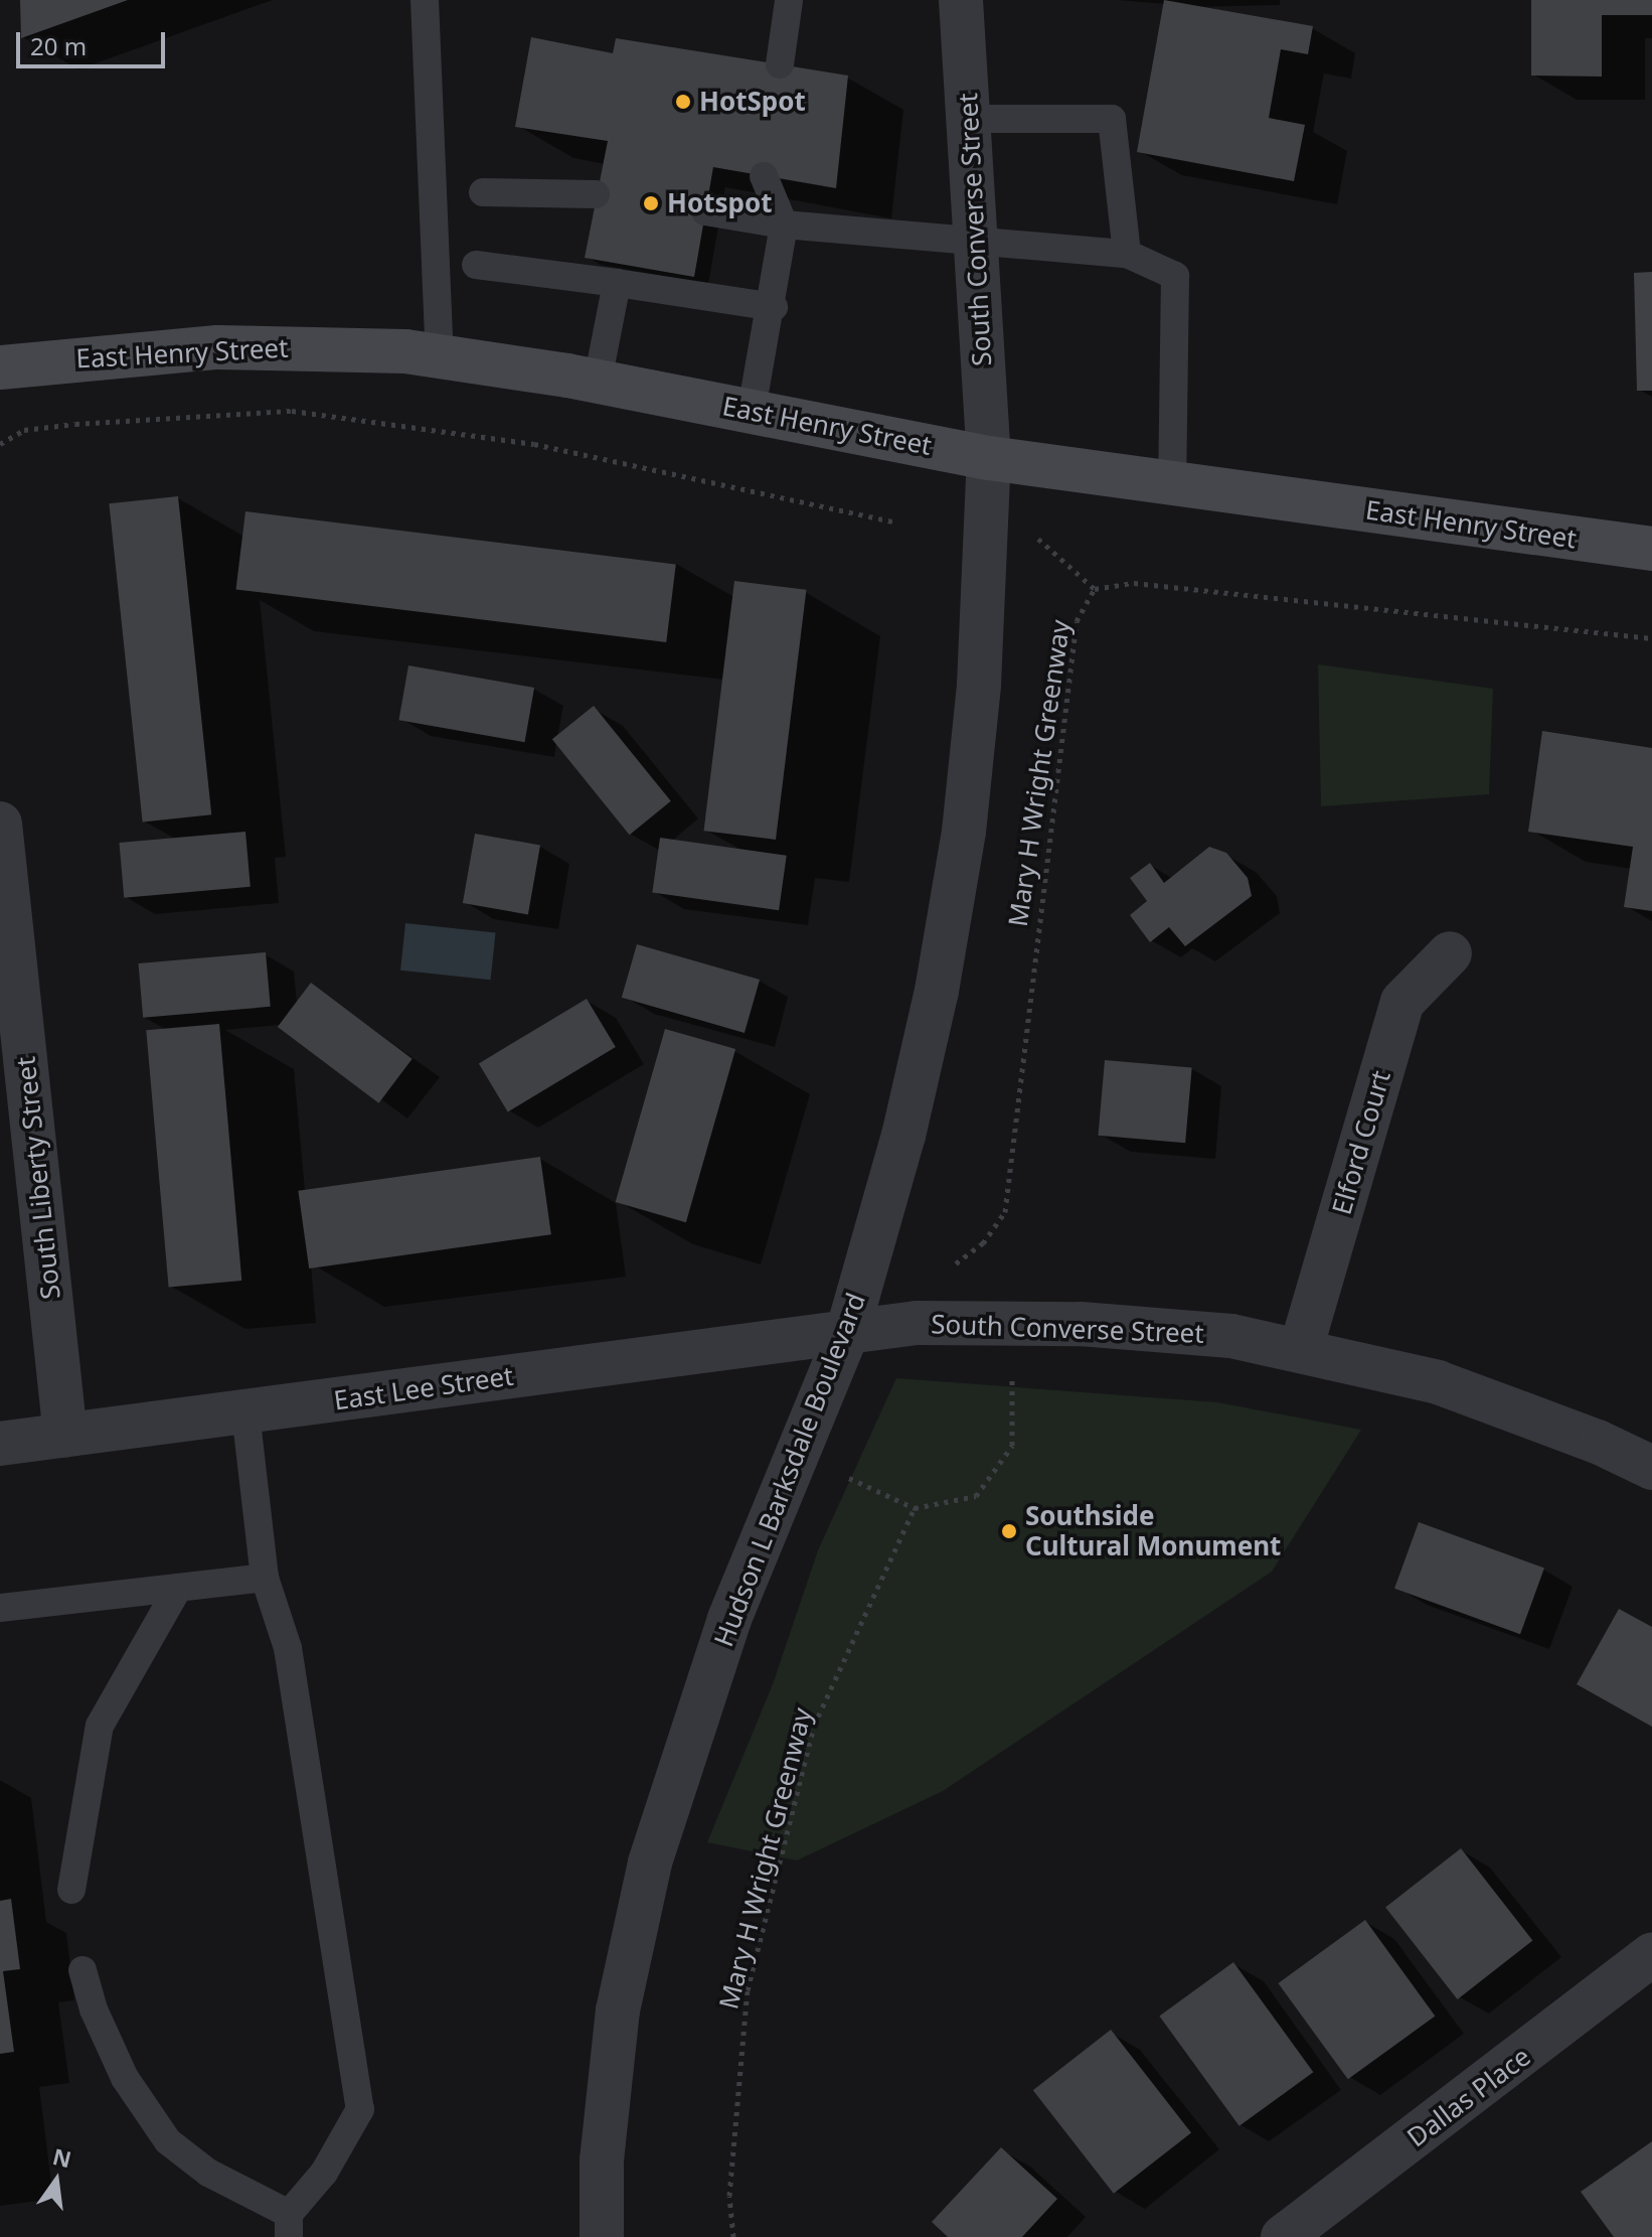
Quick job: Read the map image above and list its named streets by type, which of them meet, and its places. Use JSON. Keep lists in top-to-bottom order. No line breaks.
{"streets":{"main road":["East Henry Street"],"street":["South Converse Street","Elford Court","South Liberty Street","East Lee Street","Hudson L Barksdale Boulevard","Dallas Place"],"path":["Mary H Wright Greenway"]},"crossings":[["South Converse Street","East Henry Street"],["South Converse Street","Elford Court"],["South Converse Street","East Lee Street"],["South Converse Street","Hudson L Barksdale Boulevard"],["East Henry Street","Hudson L Barksdale Boulevard"],["South Liberty Street","East Lee Street"],["East Lee Street","Hudson L Barksdale Boulevard"]],"places":["HotSpot","Hotspot","Southside Cultural Monument"],"scale_bar":"20 m","north":"top"}
